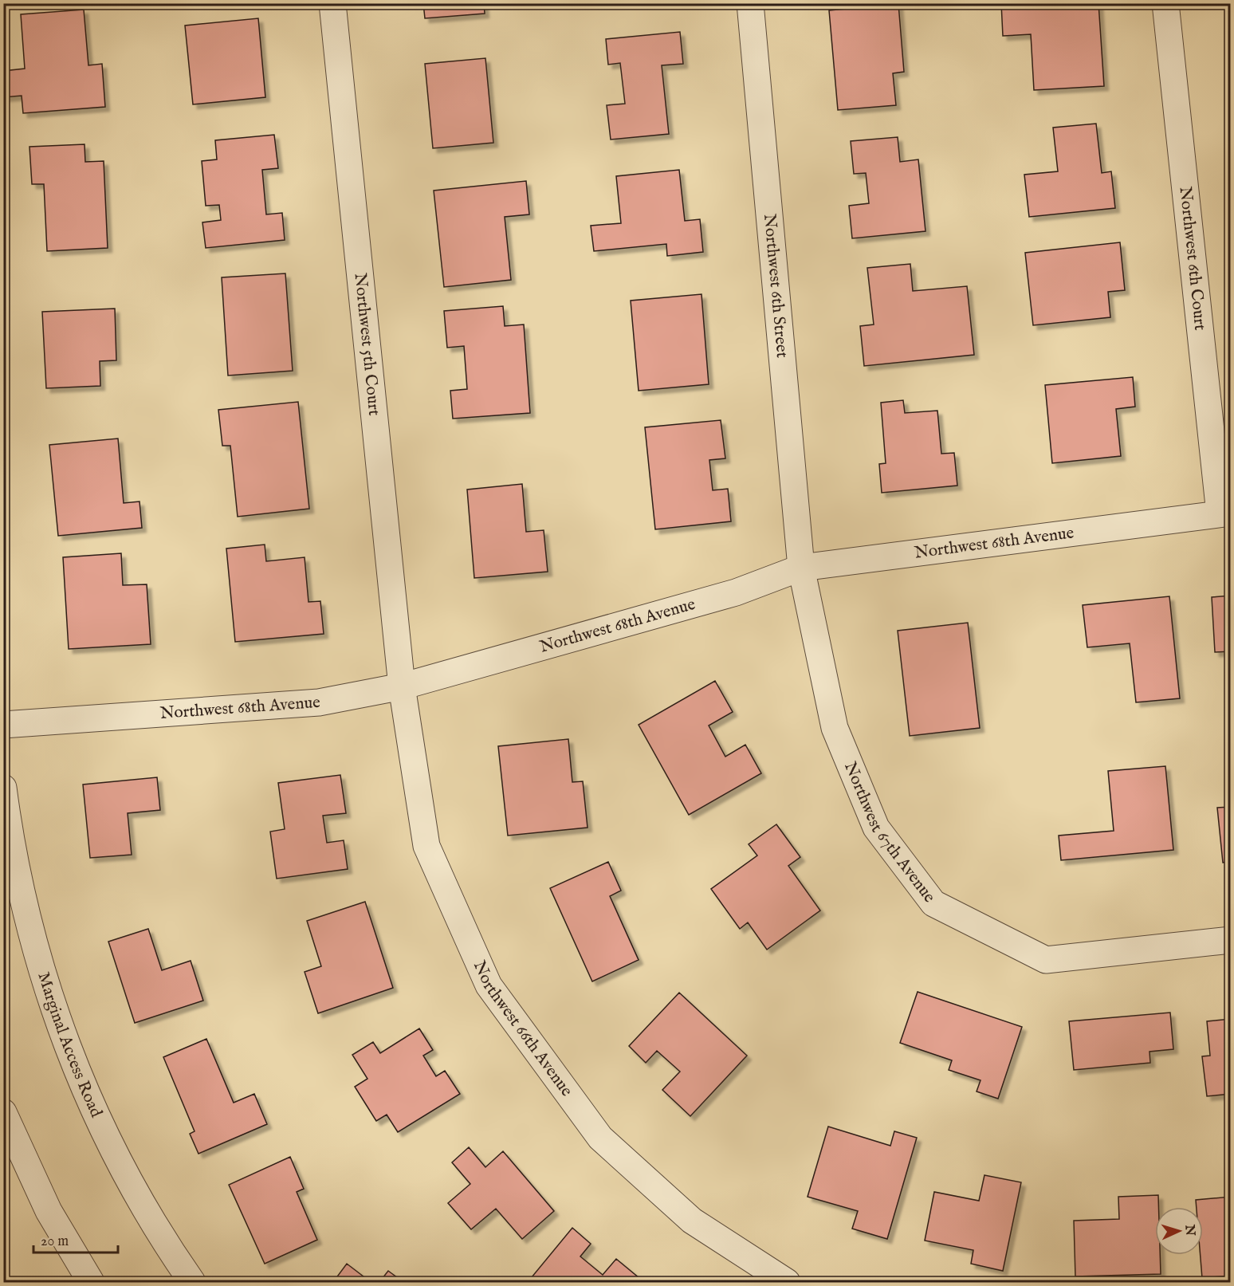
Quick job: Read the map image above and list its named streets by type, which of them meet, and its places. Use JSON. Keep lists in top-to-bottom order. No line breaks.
{"streets":{"street":["Northwest 6th Court","Northwest 6th Street","Northwest 5th Court","Northwest 68th Avenue","Northwest 67th Avenue","Northwest 66th Avenue","Marginal Access Road"]},"crossings":[["Northwest 6th Court","Northwest 68th Avenue"],["Northwest 6th Street","Northwest 68th Avenue"],["Northwest 6th Street","Northwest 67th Avenue"],["Northwest 5th Court","Northwest 68th Avenue"],["Northwest 5th Court","Northwest 66th Avenue"],["Northwest 68th Avenue","Northwest 67th Avenue"],["Northwest 68th Avenue","Northwest 66th Avenue"]],"scale_bar":"20 m","north":"right"}
